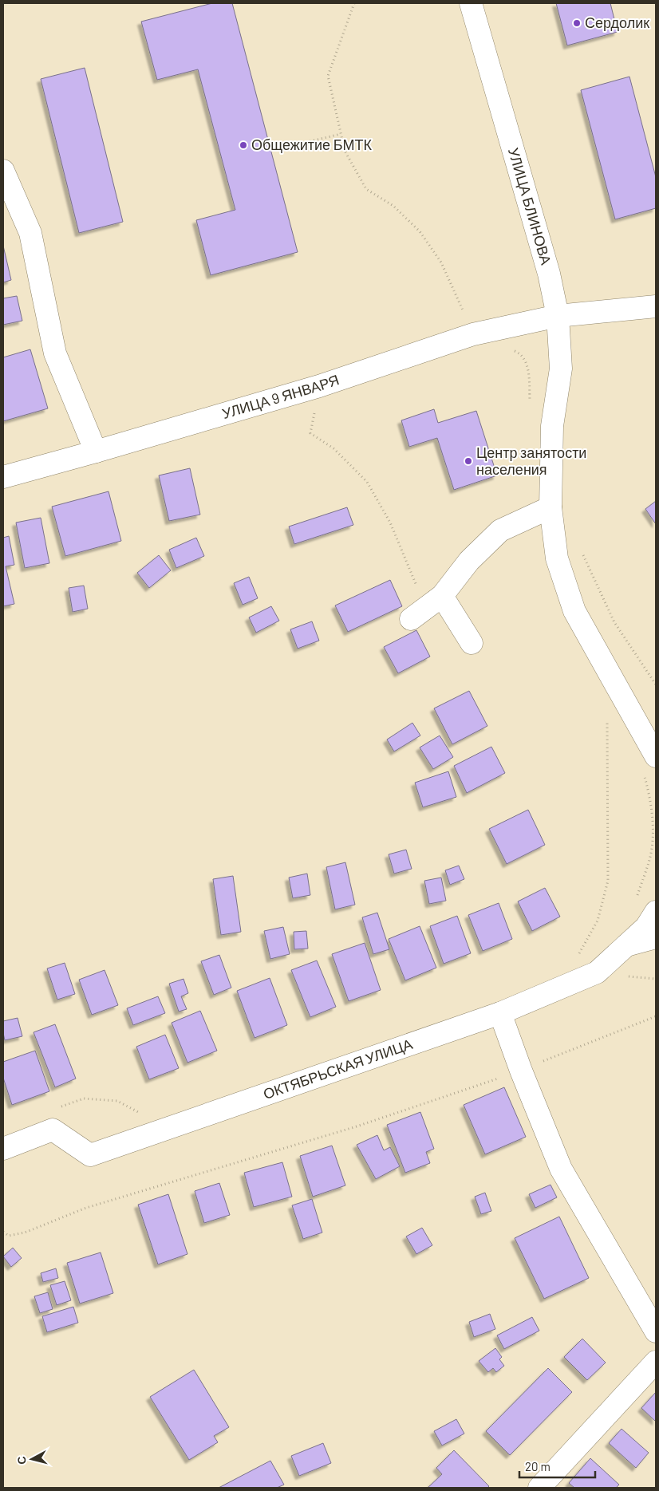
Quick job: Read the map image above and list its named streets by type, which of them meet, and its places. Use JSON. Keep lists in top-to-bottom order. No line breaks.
{"streets":{"main road":["УЛИЦА БЛИНОВА","УЛИЦА 9 ЯНВАРЯ","ОКТЯБРЬСКАЯ УЛИЦА"]},"crossings":[["УЛИЦА БЛИНОВА","УЛИЦА 9 ЯНВАРЯ"]],"places":["Сердолик","Общежитие БМТК","Центр занятости населения"],"scale_bar":"20 m","north":"left"}
